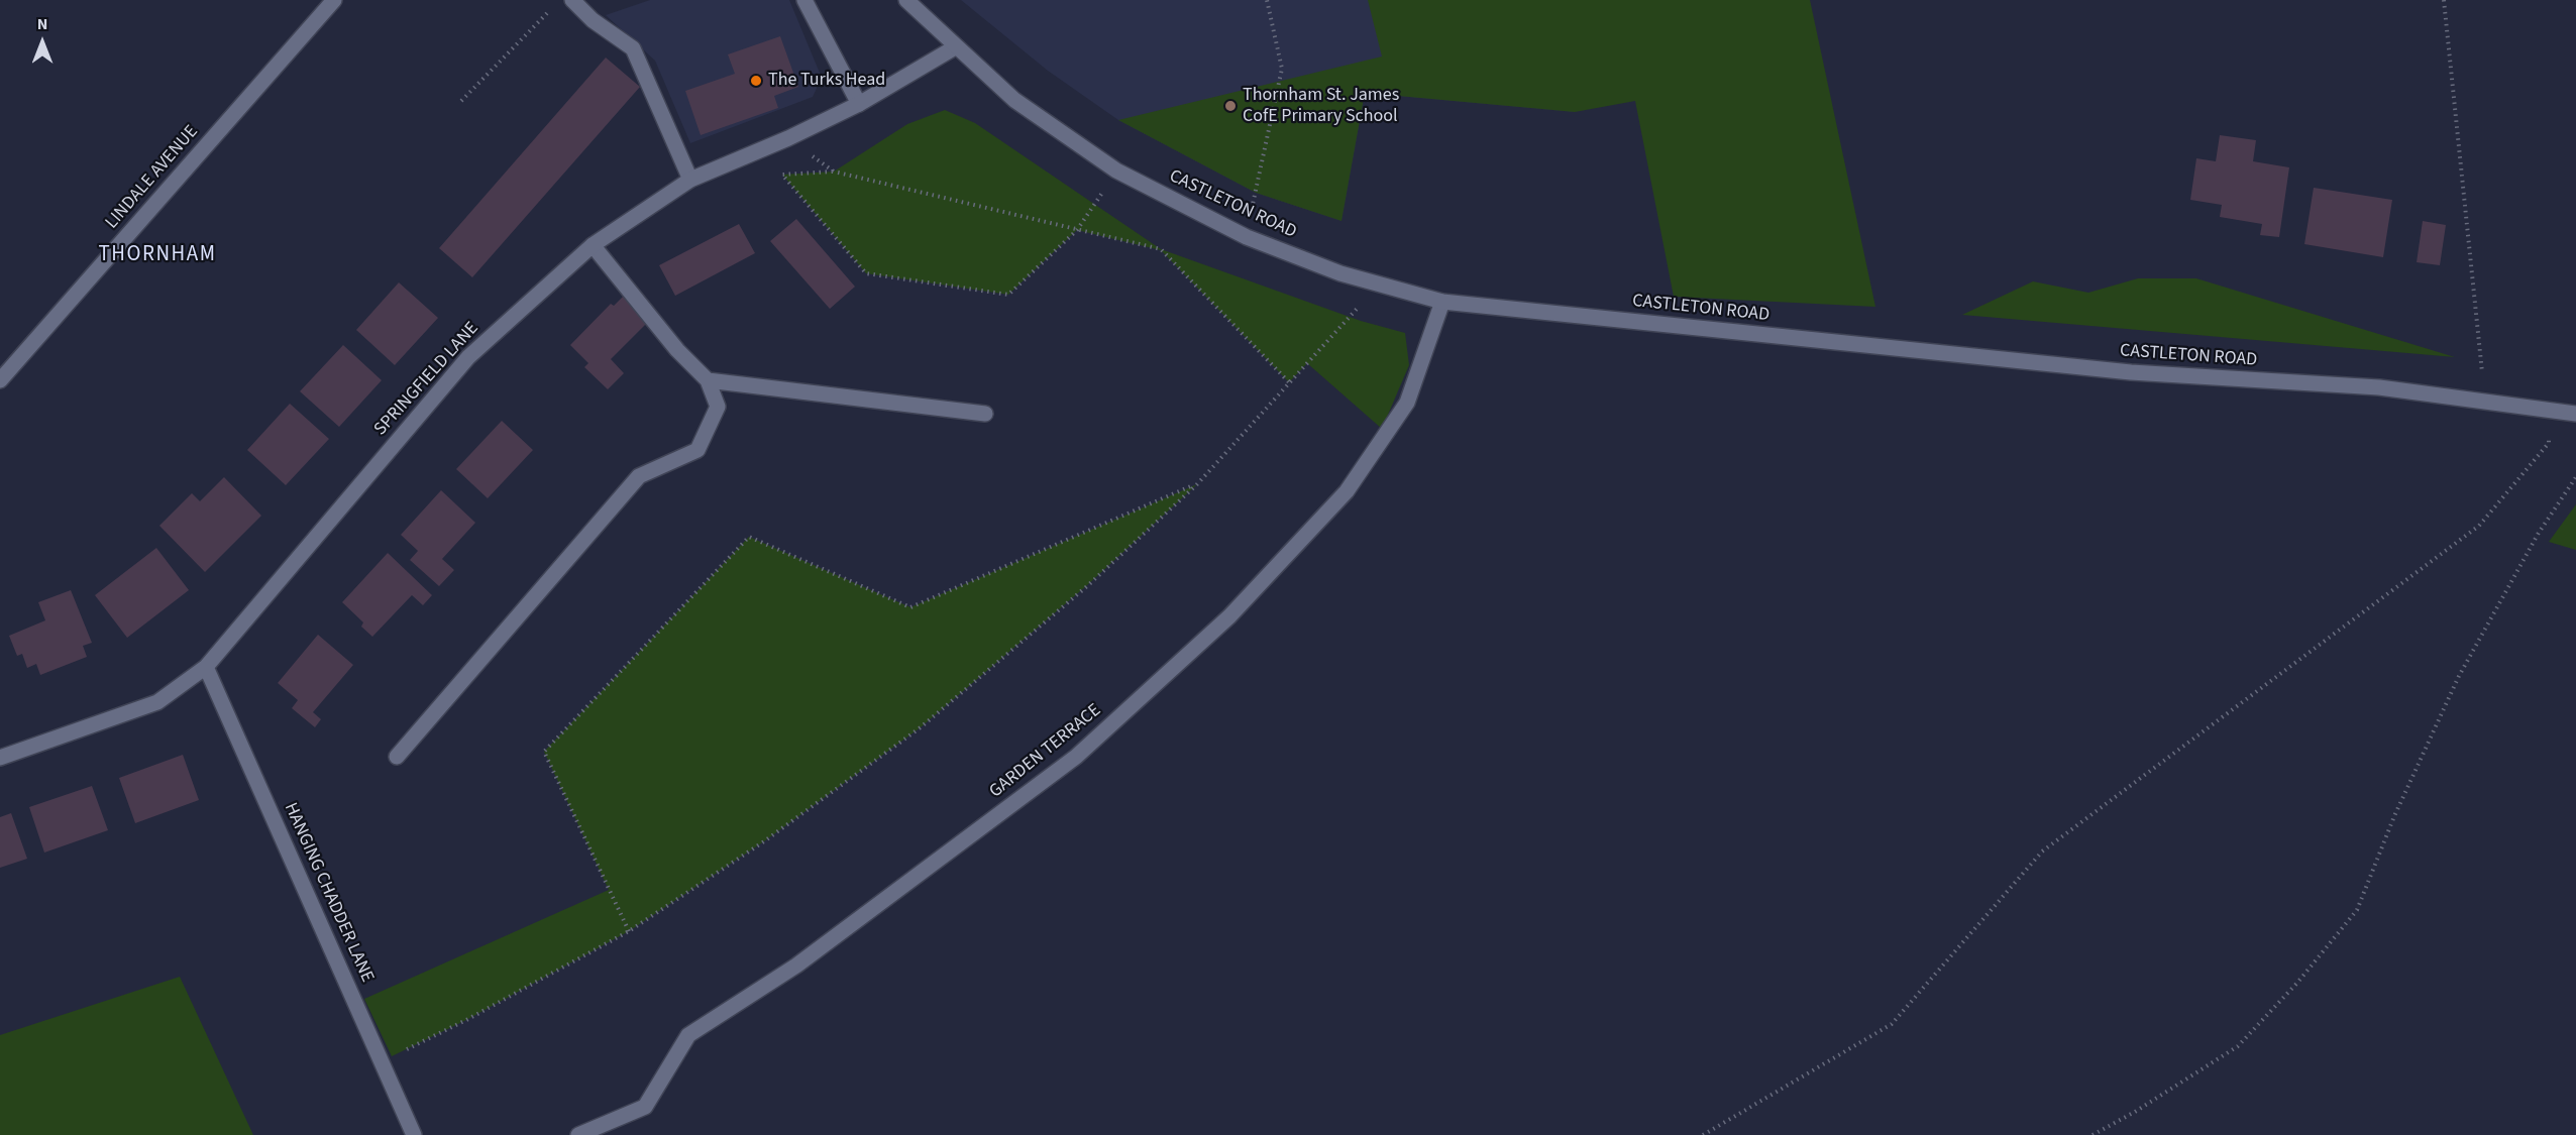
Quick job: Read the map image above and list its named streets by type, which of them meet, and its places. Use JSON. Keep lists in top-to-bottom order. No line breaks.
{"streets":{"street":["LINDALE AVENUE","CASTLETON ROAD","SPRINGFIELD LANE","GARDEN TERRACE","HANGING CHADDER LANE"]},"crossings":[["CASTLETON ROAD","SPRINGFIELD LANE"],["CASTLETON ROAD","GARDEN TERRACE"],["SPRINGFIELD LANE","HANGING CHADDER LANE"]],"districts":["THORNHAM"],"places":["The Turks Head","Thornham St. James CofE Primary School"],"north":"top"}
